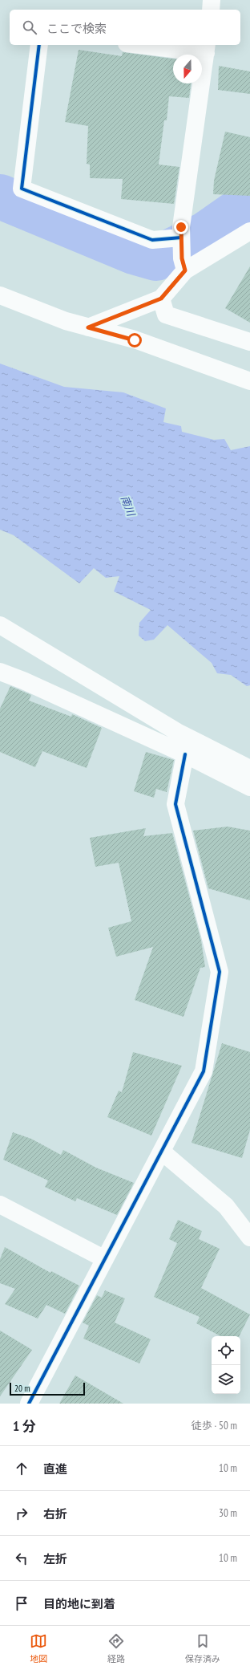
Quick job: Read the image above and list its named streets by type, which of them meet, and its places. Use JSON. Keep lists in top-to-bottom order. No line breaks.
{"water":["南川"],"scale_bar":"20 m","north":"bottom","page":{"search":"ここで検索","scale":"20 m","heading":["1 分","徒歩 · 50 m"],"list":[["直進","10 m"],["右折","30 m"],["左折","10 m"],"目的地に到着"],"nav":["地図","経路","保存済み"]}}
